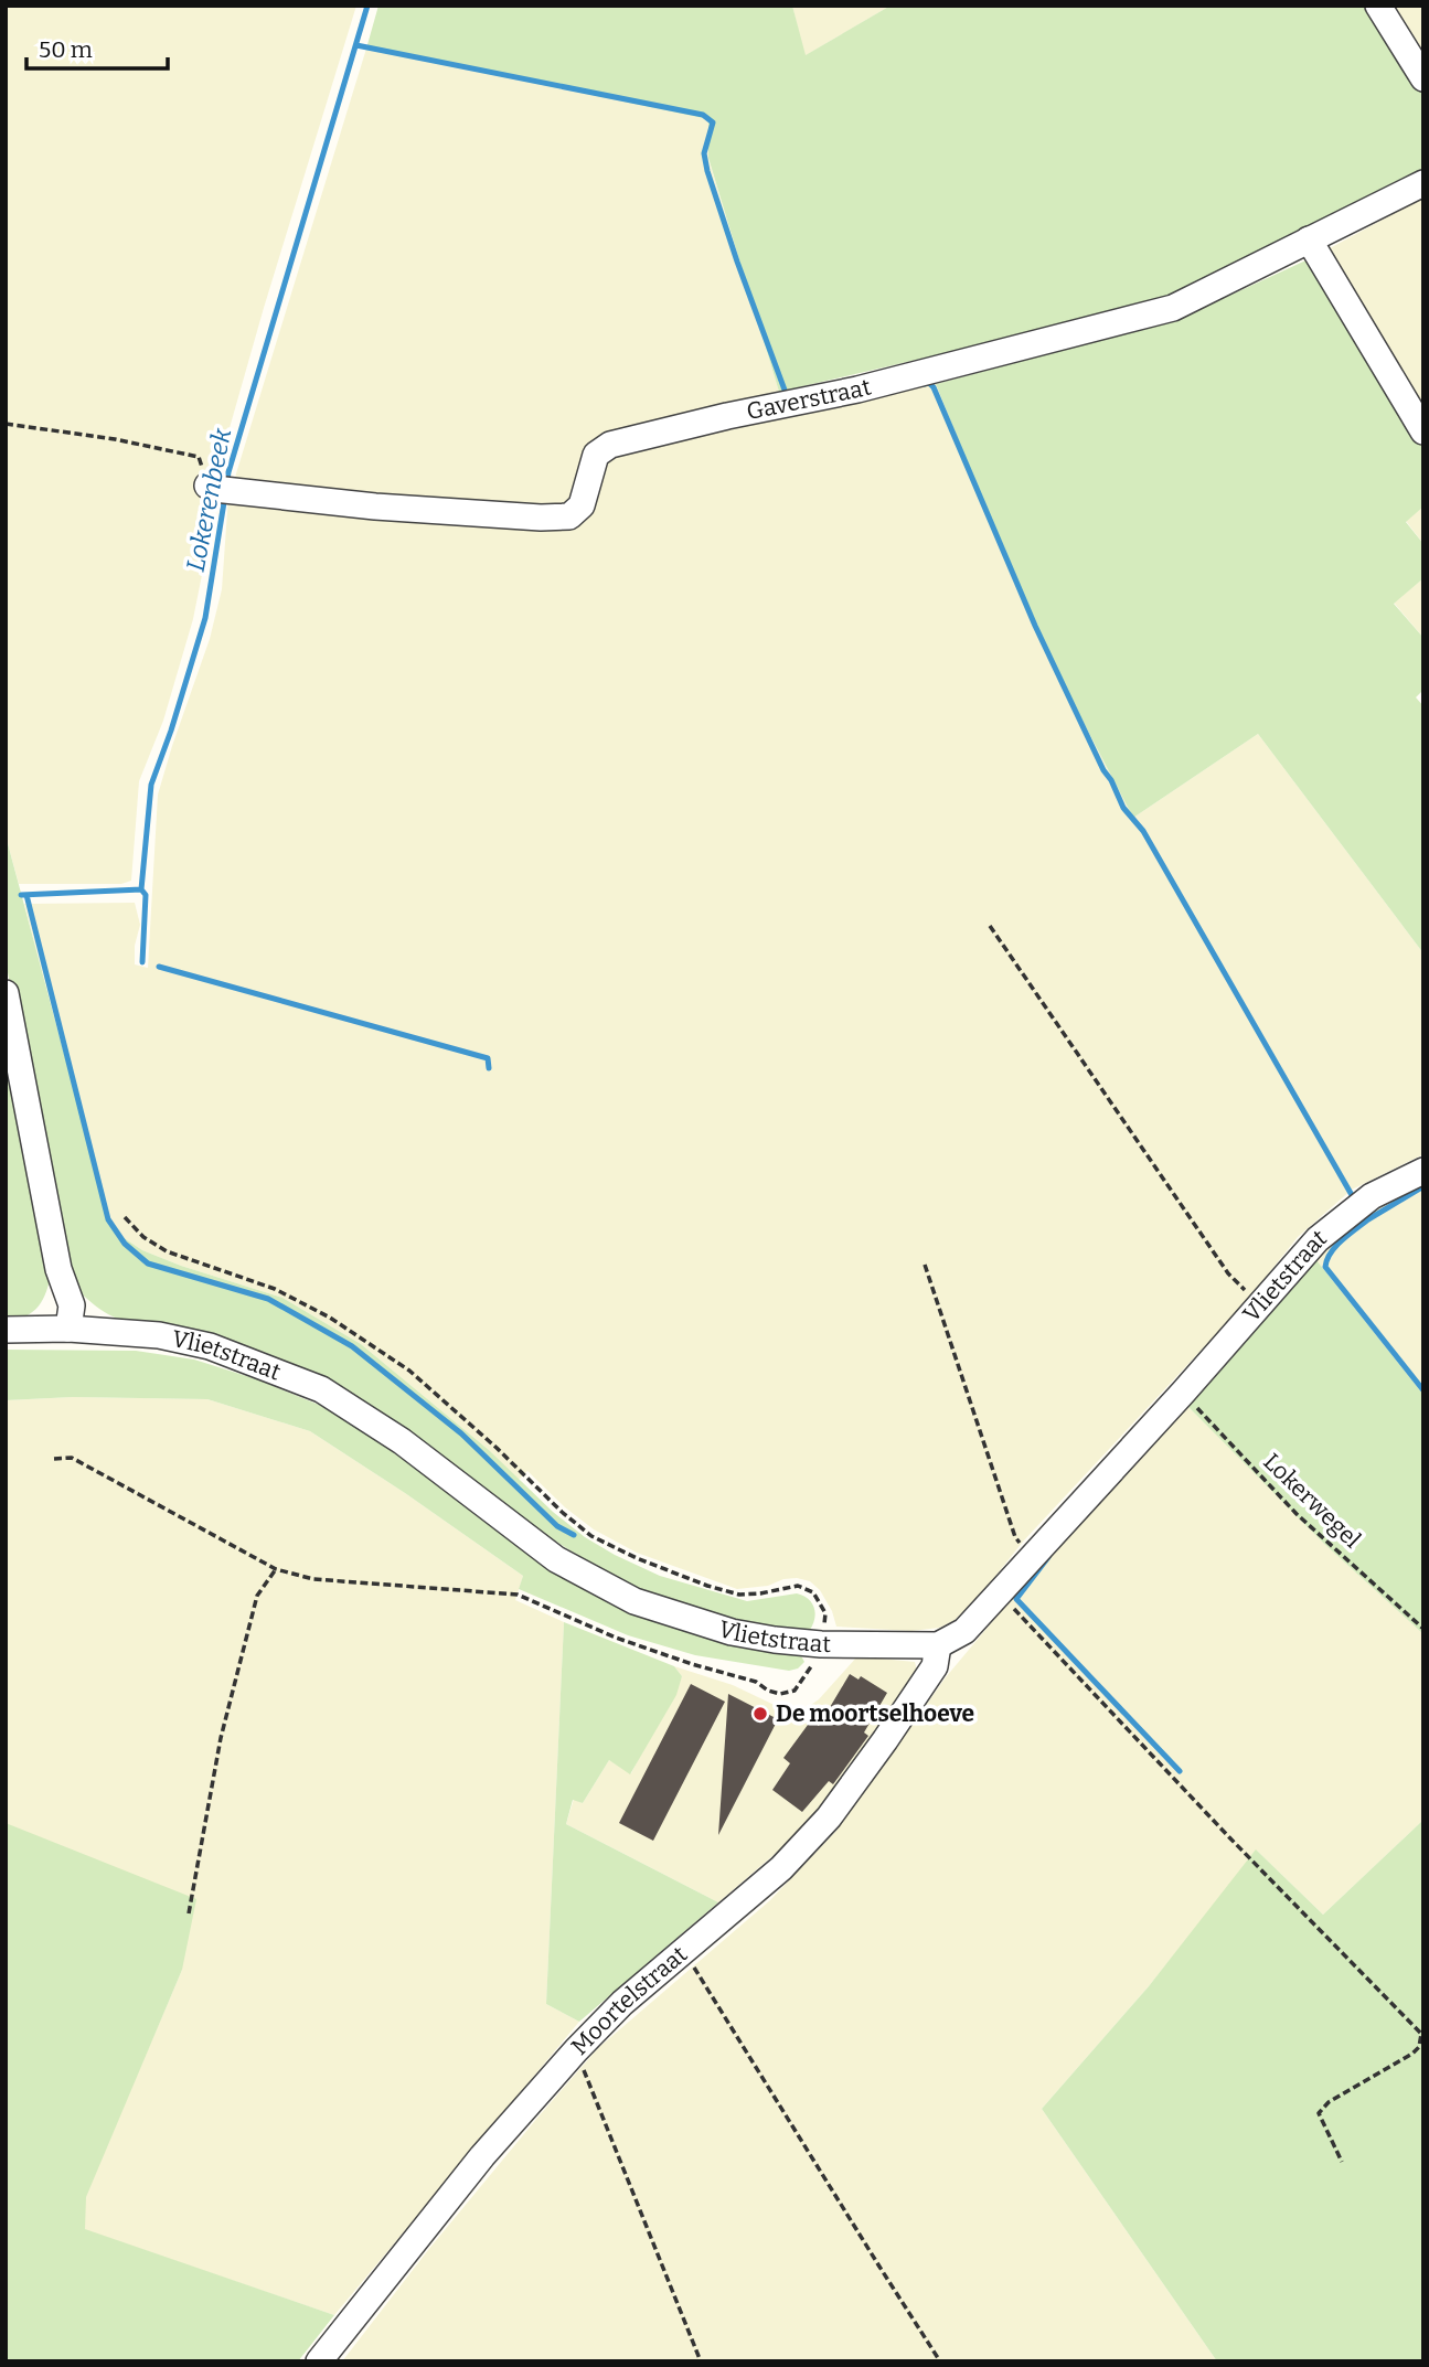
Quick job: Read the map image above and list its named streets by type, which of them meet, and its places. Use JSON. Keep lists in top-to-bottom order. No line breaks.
{"streets":{"street":["Gaverstraat","Vlietstraat","Moortelstraat"],"path":["Lokerwegel"]},"crossings":[["Vlietstraat","Lokerwegel"],["Vlietstraat","Moortelstraat"]],"water":["Lokerenbeek"],"places":["De moortselhoeve"],"scale_bar":"50 m"}
